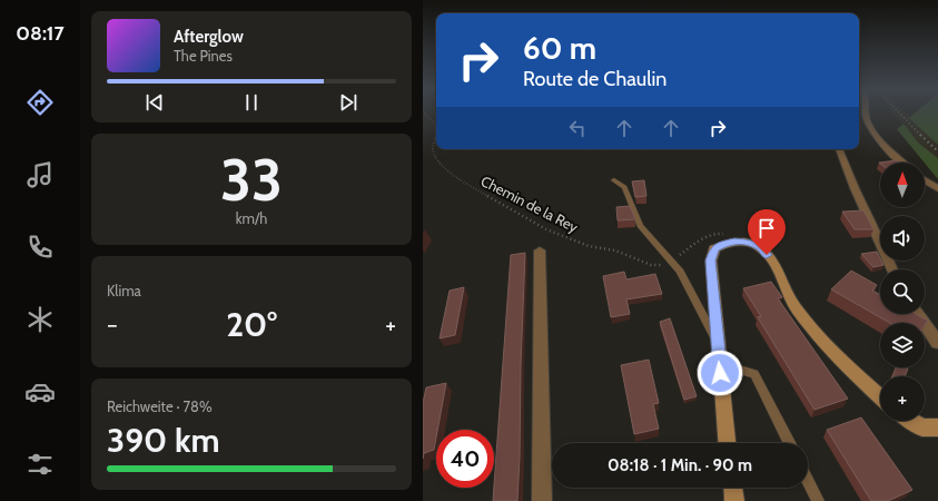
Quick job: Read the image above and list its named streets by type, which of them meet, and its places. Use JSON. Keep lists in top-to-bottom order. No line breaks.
{"streets":{"path":["Chemin de la Rey"]},"north":"top","page":{"tabs":"08:17","turn":["60 m","Route de Chaulin"],"song":["Afterglow","The Pines"],"tile":[["33","km/h"],"Klima",["Reichweite · 78%","390 km"]],"map_buttons":"+","heat":["−","20°","+"],"limit":"40","trip":"08:18 · 1 Min. · 90 m"}}
